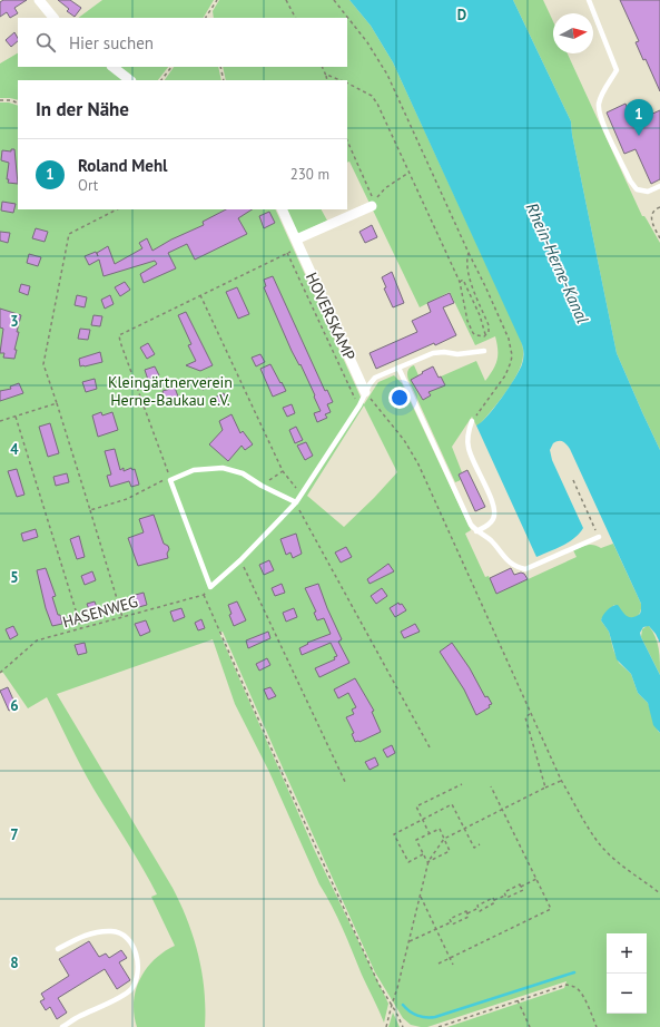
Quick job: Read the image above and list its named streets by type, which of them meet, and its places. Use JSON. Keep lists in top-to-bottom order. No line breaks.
{"streets":{"street":["HOVERSKAMP"],"path":["HASENWEG"]},"water":["Rhein-Herne-Kanal"],"parks":["Kleingärtnerverein Herne-Baukau e.V."],"north":"right","page":{"search":"Hier suchen","heading":"In der Nähe","pins":"1","list":[{"mark":"1","name":"Roland Mehl","note":"Ort","value":"230 m"}],"map_buttons":["+","−"]},"grid":{"columns":["D"],"rows":["3","4","5","6","7","8"]}}
